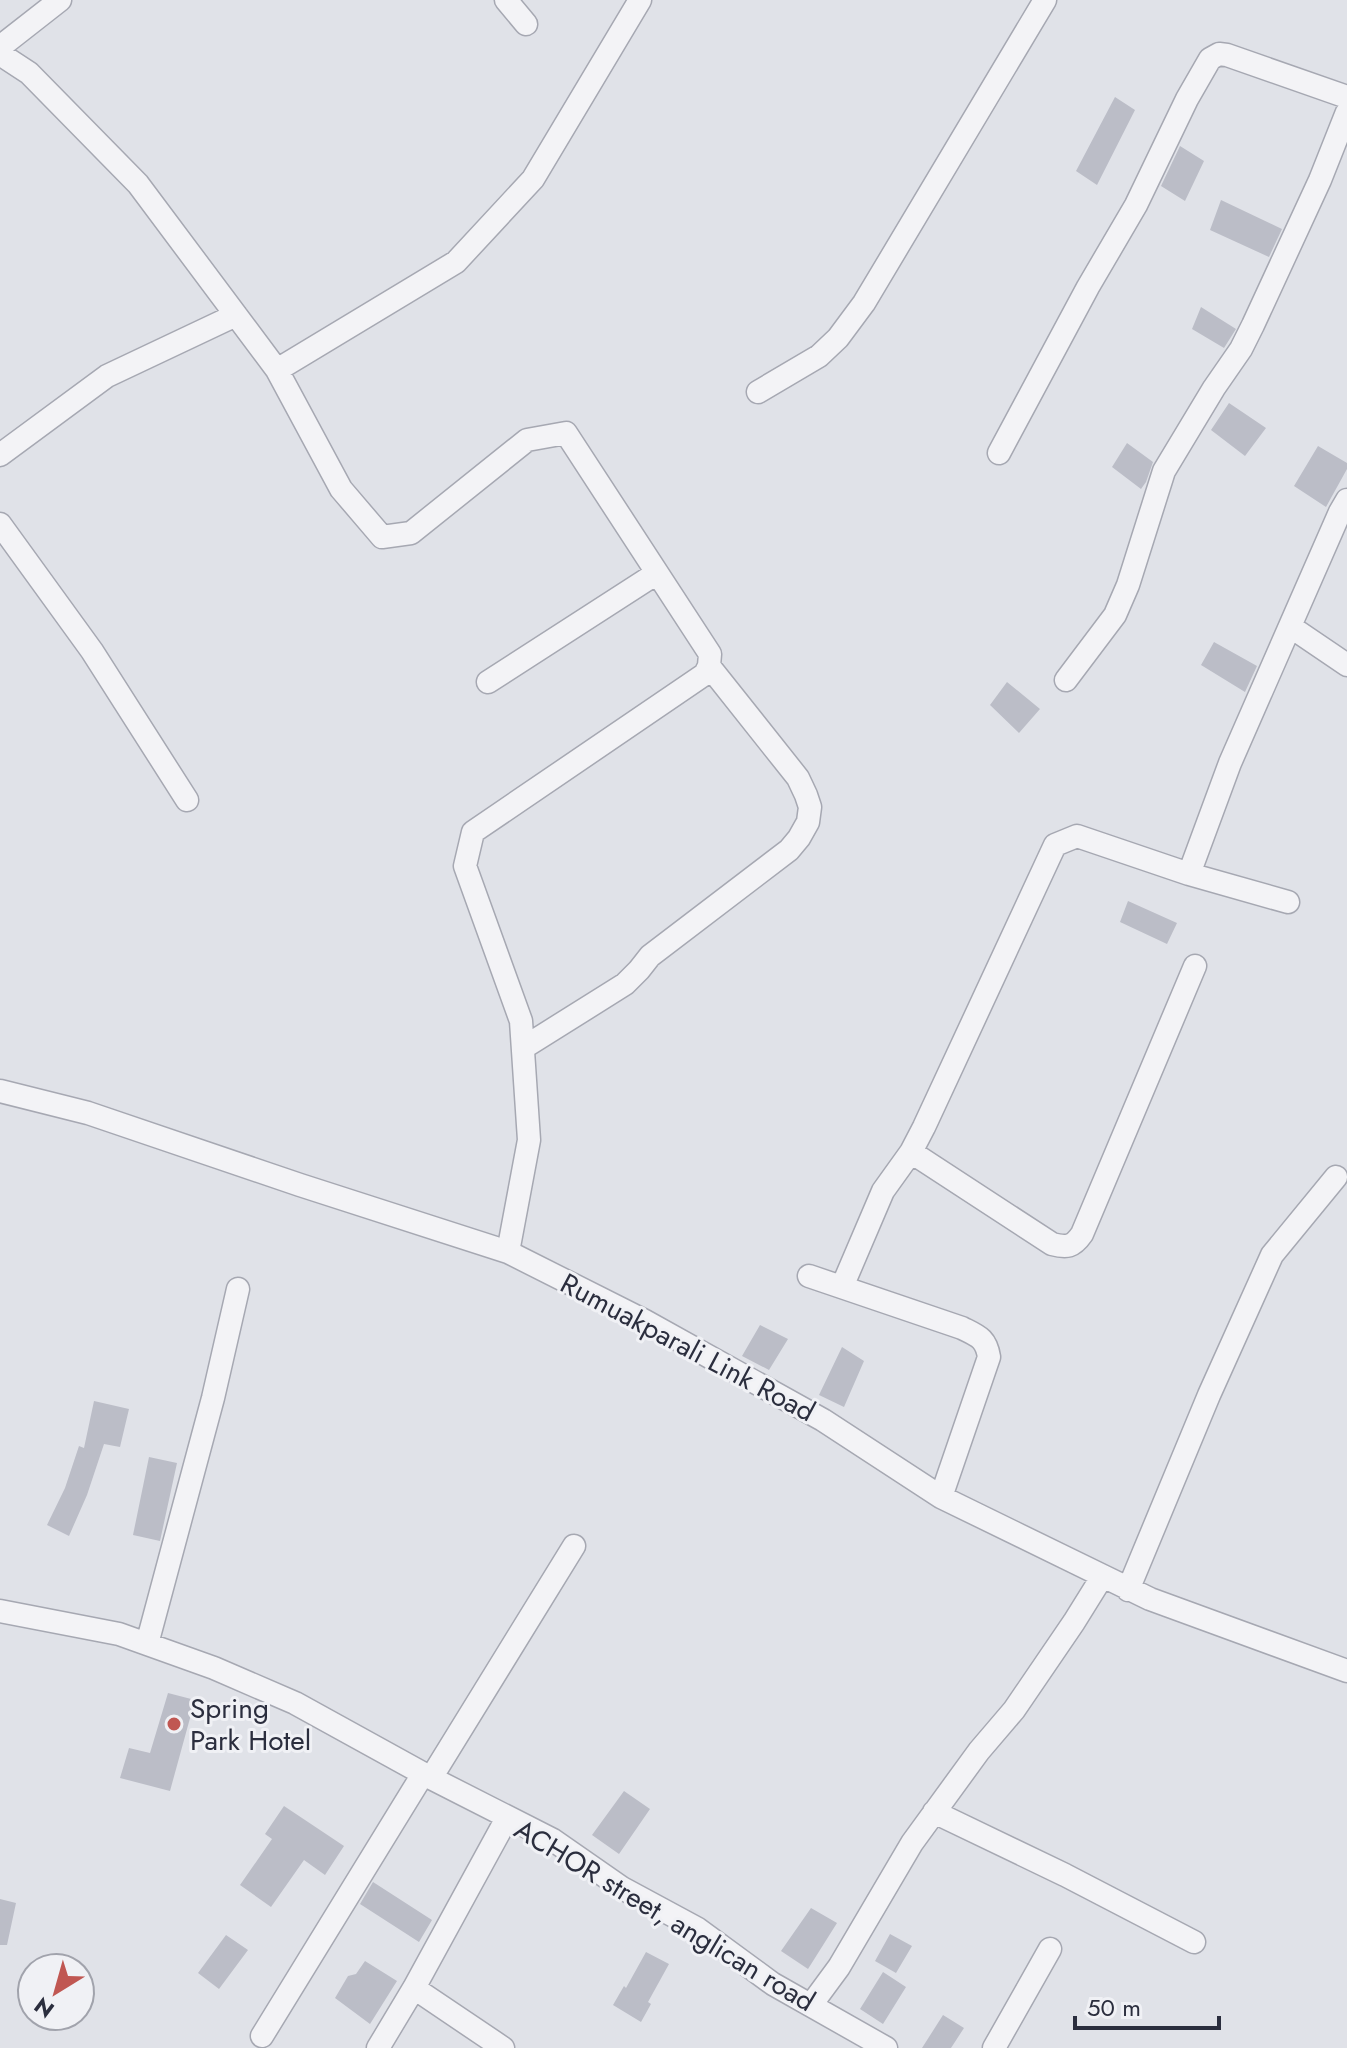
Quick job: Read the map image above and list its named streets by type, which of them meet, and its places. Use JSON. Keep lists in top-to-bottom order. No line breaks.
{"streets":{"street":["Rumuakparali Link Road","ACHOR street, anglican road"]},"places":["Spring Park Hotel"],"scale_bar":"50 m","north":"bottom left"}
